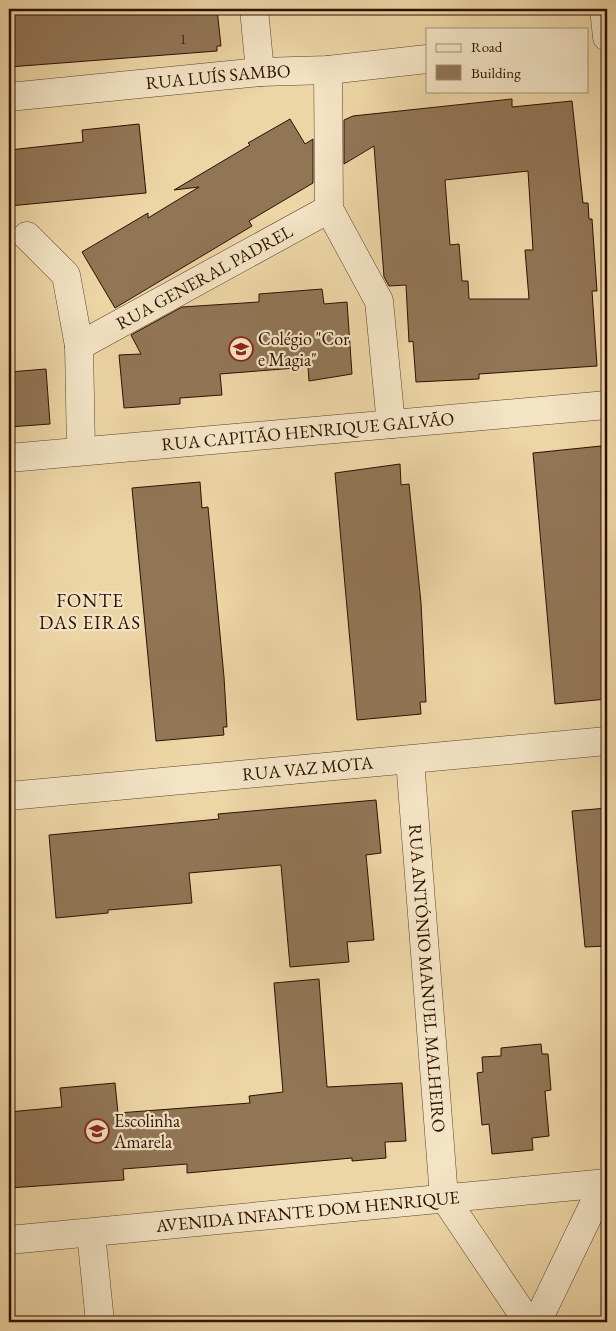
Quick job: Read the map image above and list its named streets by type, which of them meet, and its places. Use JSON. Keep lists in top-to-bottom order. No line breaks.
{"streets":{"street":["RUA LUÍS SAMBO","RUA GENERAL PADREL","RUA CAPITÃO HENRIQUE GALVÃO","RUA VAZ MOTA","RUA ANTÓNIO MANUEL MALHEIRO","AVENIDA INFANTE DOM HENRIQUE"]},"crossings":[["RUA VAZ MOTA","RUA ANTÓNIO MANUEL MALHEIRO"],["RUA ANTÓNIO MANUEL MALHEIRO","AVENIDA INFANTE DOM HENRIQUE"]],"districts":["FONTE DAS EIRAS"],"places":{"school or university":["Colégio \"Cor e Magia\"","Escolinha Amarela"]},"house_numbers":["1"],"legend":["Road","Building"]}
